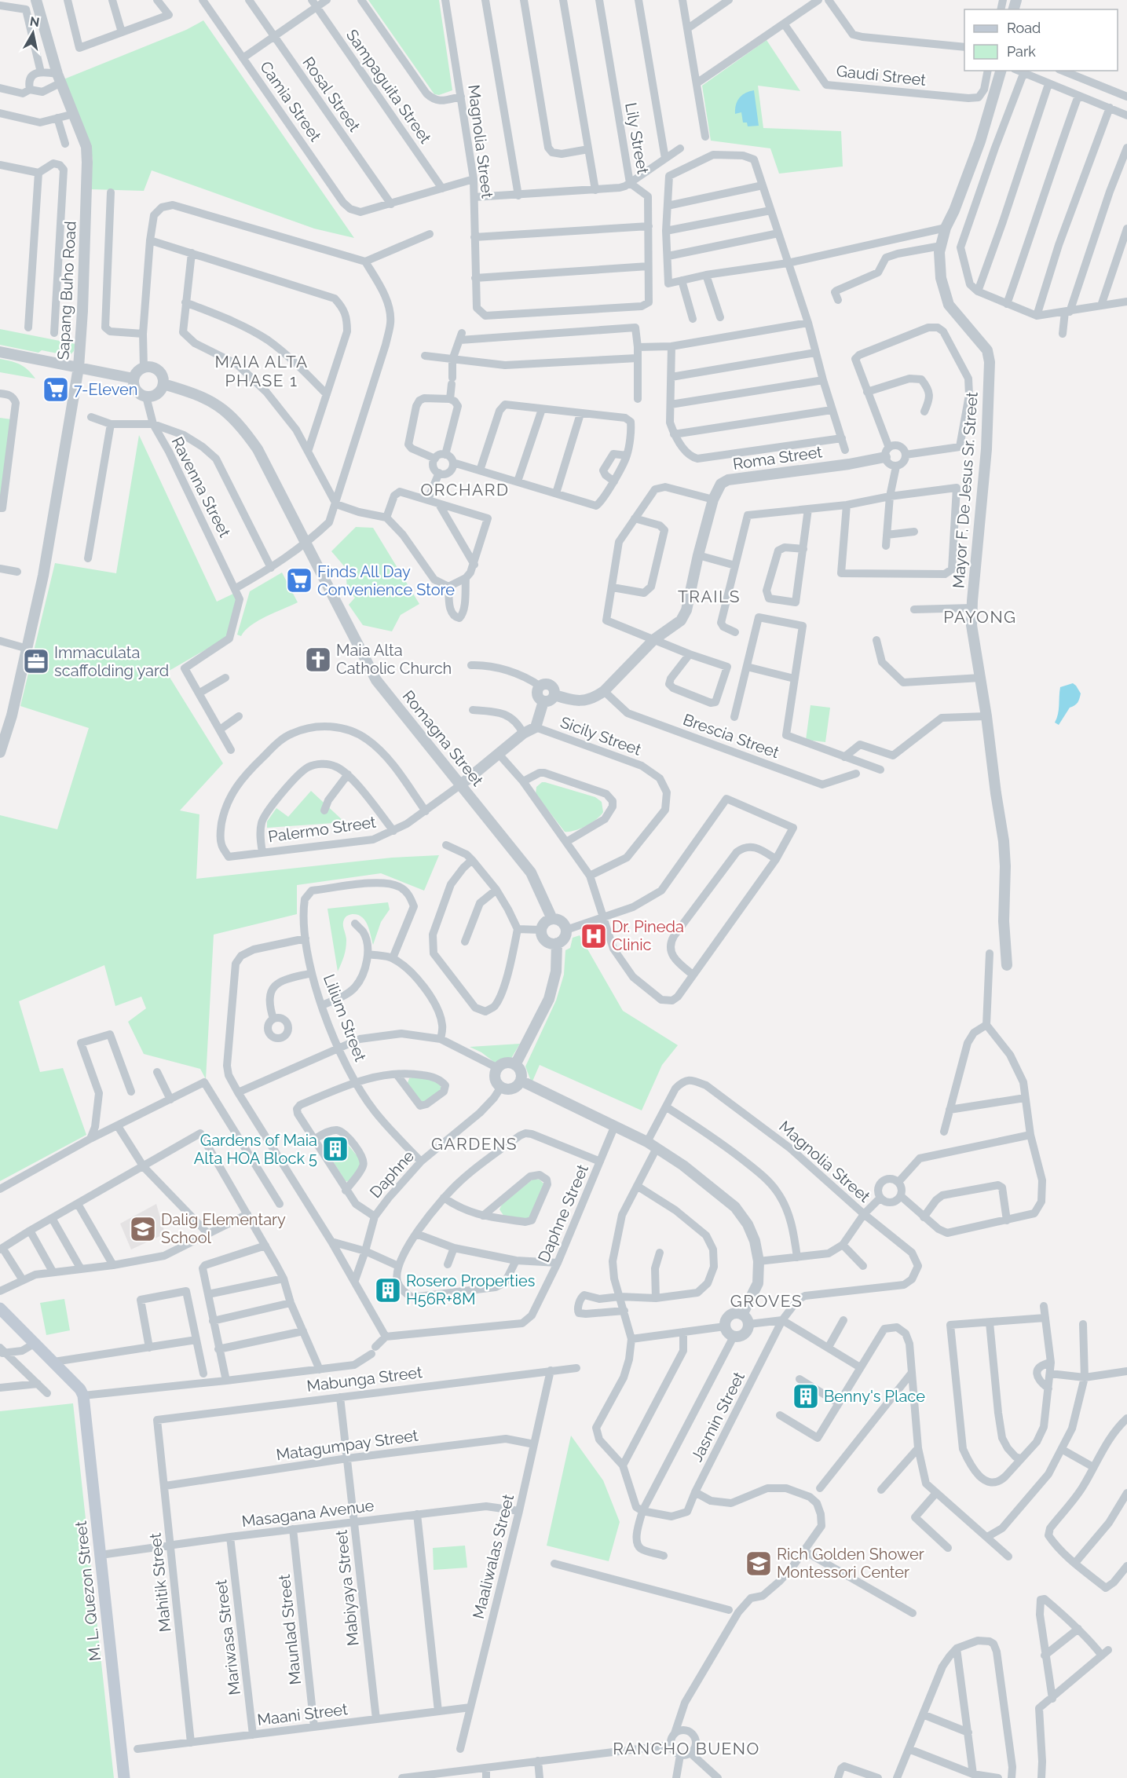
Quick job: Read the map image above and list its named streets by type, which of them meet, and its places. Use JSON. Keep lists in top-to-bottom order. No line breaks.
{"streets":{"main road":["M. L. Quezon Street"],"street":["Gaudi Street","Sampaguita Street","Rosal Street","Camia Street","Lily Street","Magnolia Street","Sapang Buho Road","Roma Street","Ravenna Street","Mayor F. De Jesus Sr. Street","Sicily Street","Brescia Street","Romagna Street","Palermo Street","Lilium Street","Daphne","Daphne Street","Mabunga Street","Jasmin Street","Matagumpay Street","Masagana Avenue","Maaliwalas Street","Mahitik Street","Mabiyaya Street","Maunlad Street","Mariwasa Street","Maani Street"]},"crossings":[["Rosal Street","Camia Street"],["Lily Street","Magnolia Street"],["Magnolia Street","Jasmin Street"],["Roma Street","Brescia Street"],["Ravenna Street","Romagna Street"],["Romagna Street","Palermo Street"],["Lilium Street","Daphne"],["Mabunga Street","Maaliwalas Street"],["Mabunga Street","Mahitik Street"],["Mabunga Street","Mabiyaya Street"],["Matagumpay Street","Maaliwalas Street"],["Matagumpay Street","Mahitik Street"],["Matagumpay Street","Mabiyaya Street"],["Masagana Avenue","Maaliwalas Street"],["Masagana Avenue","Mahitik Street"],["Masagana Avenue","Mabiyaya Street"],["Masagana Avenue","M. L. Quezon Street"],["Masagana Avenue","Maunlad Street"],["Masagana Avenue","Mariwasa Street"],["Maaliwalas Street","Maani Street"],["Mahitik Street","Maani Street"],["Mabiyaya Street","Maani Street"],["Maunlad Street","Maani Street"],["Mariwasa Street","Maani Street"]],"districts":["MAIA ALTA PHASE 1","ORCHARD","TRAILS","PAYONG","GARDENS","GROVES","RANCHO BUENO"],"places":{"supermarket":["7-Eleven","Finds All Day Convenience Store"],"church":["Maia Alta Catholic Church"],"office":["Immaculata scaffolding yard"],"hospital":["Dr. Pineda Clinic"],"building":["Gardens of Maia Alta HOA Block 5","Rosero Properties H56R+8M","Benny's Place"],"school or university":["Dalig Elementary School","Rich Golden Shower Montessori Center"]},"legend":["Road","Park"],"north":"top"}
